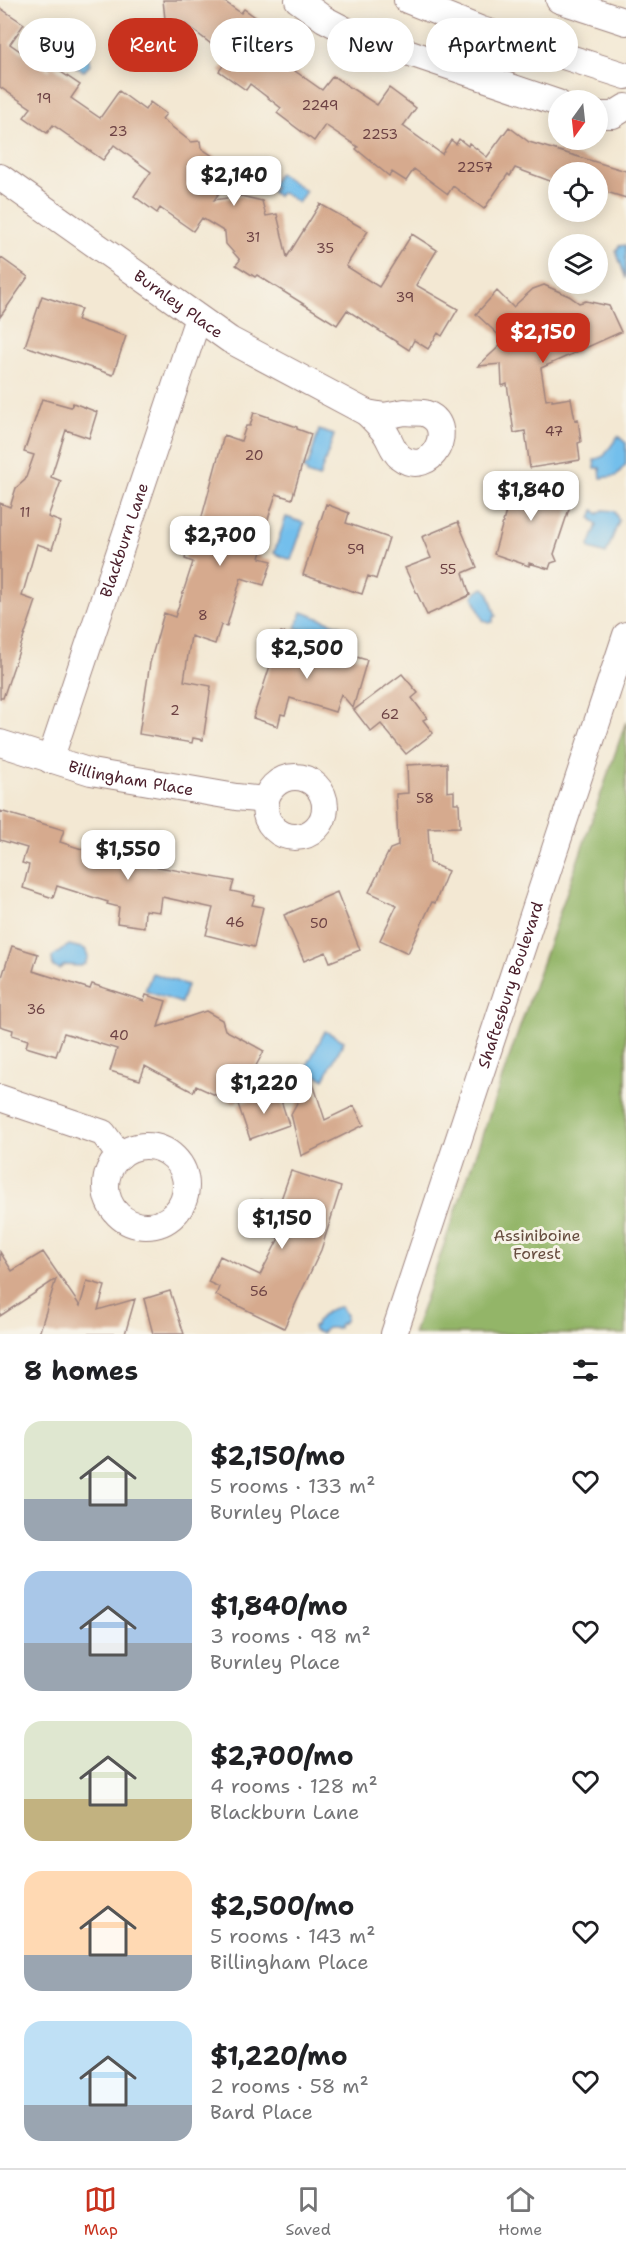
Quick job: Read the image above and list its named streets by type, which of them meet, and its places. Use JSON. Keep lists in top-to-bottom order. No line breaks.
{"streets":{"street":["Burnley Place","Blackburn Lane","Billingham Place","Shaftesbury Boulevard"]},"crossings":[["Burnley Place","Blackburn Lane"],["Blackburn Lane","Billingham Place"]],"parks":["Assiniboine Forest"],"house_numbers":["19","2249","23","2253","2257","31","35","39","47","20","11","59","55","8","2","62","58","46","50","36","40","56"],"north":"bottom","page":{"chip":["Buy","Rent","Filters","New","Apartment"],"price":["$2,140","$2,150","$1,840","$2,700","$2,500","$1,550","$1,220","$1,150"],"heading":"8 homes","list":[{"name":"$2,150/mo","note":"5 rooms · 133 m² · Burnley Place"},{"name":"$1,840/mo","note":"3 rooms · 98 m² · Burnley Place"},{"name":"$2,700/mo","note":"4 rooms · 128 m² · Blackburn Lane"},{"name":"$2,500/mo","note":"5 rooms · 143 m² · Billingham Place"},{"name":"$1,220/mo","note":"2 rooms · 58 m² · Bard Place"}],"tabs":["Map","Saved","Home"]}}
